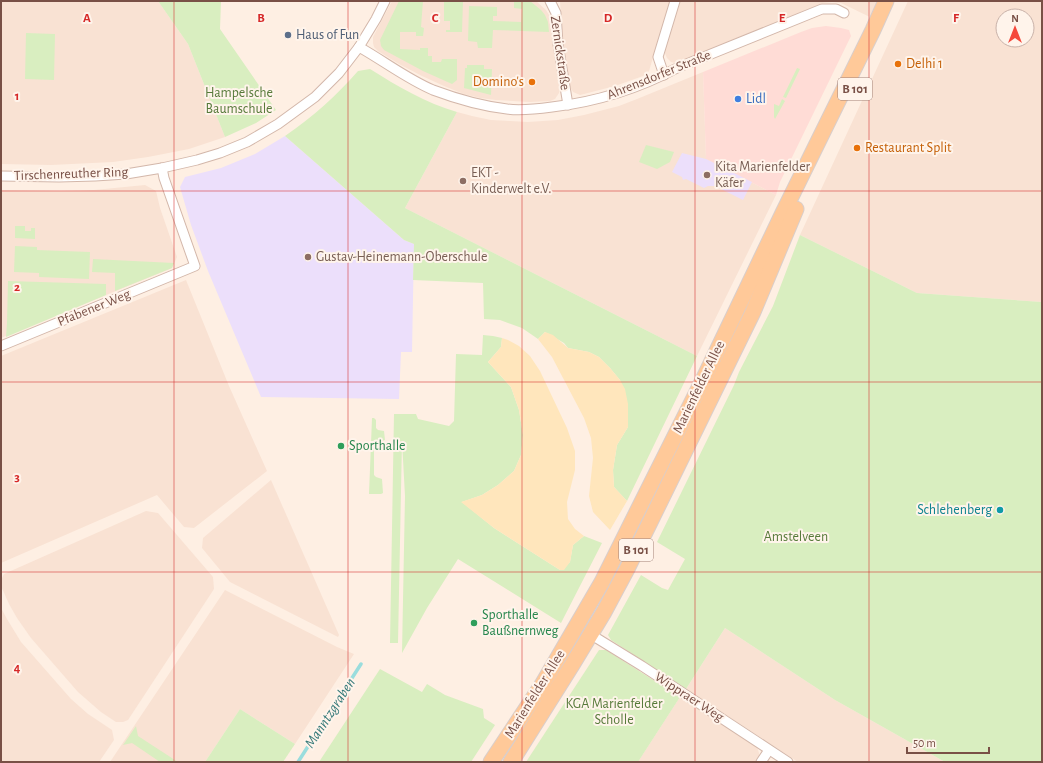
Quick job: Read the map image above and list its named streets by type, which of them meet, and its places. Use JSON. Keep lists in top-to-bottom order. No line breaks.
{"streets":{"main road":["B 101","Marienfelder Allee"],"street":["Zernickstraße","Ahrensdorfer Straße","Tirschenreuther Ring","Pfabener Weg","Wippraer Weg"]},"crossings":[["Zernickstraße","Ahrensdorfer Straße"],["Ahrensdorfer Straße","Tirschenreuther Ring"],["Tirschenreuther Ring","Pfabener Weg"],["Marienfelder Allee","Wippraer Weg"]],"water":["Manntzgraben"],"parks":["Hampelsche Baumschule","Amstelveen","KGA Marienfelder Scholle"],"places":["Haus of Fun","Delhi 1","Domino's","Lidl","Restaurant Split","Kita Marienfelder Käfer","EKT - Kinderwelt e.V.","Gustav-Heinemann-Oberschule","Sporthalle","Schlehenberg","Sporthalle Baußnernweg"],"scale_bar":"50 m","north":"top","grid":{"columns":["A","B","C","D","E","F"],"rows":["1","2","3","4"]}}
